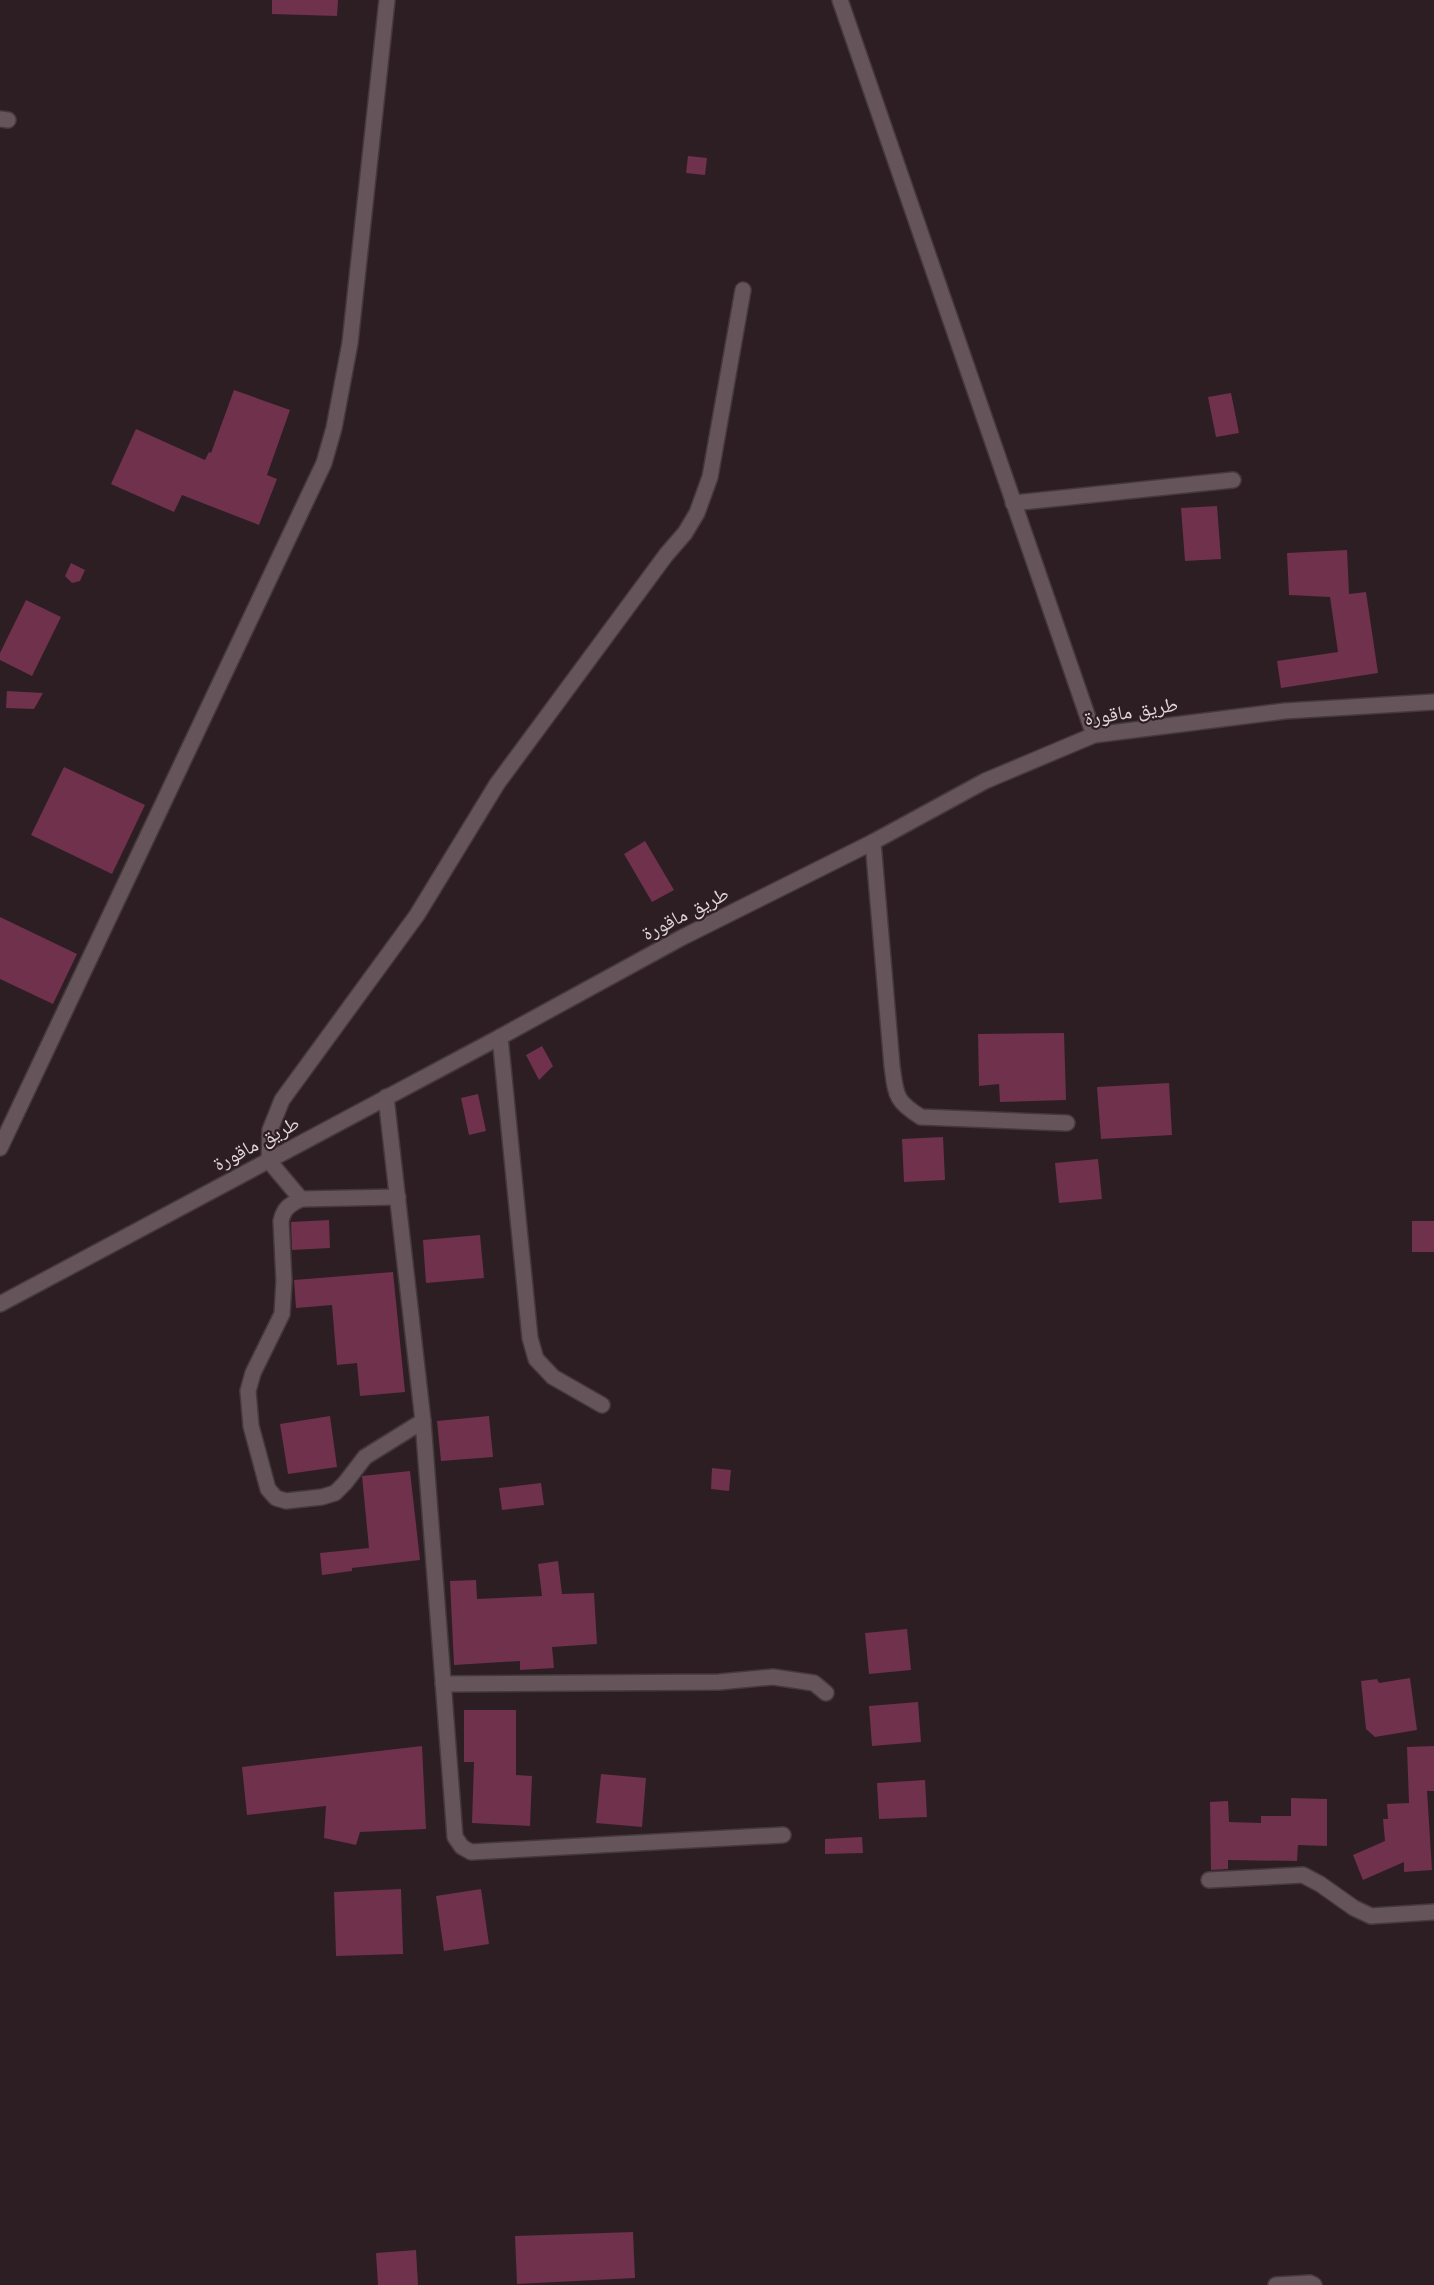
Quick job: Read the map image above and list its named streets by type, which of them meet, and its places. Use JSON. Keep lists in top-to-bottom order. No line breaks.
{"streets":{"street":["طريق ماقورة"]}}
